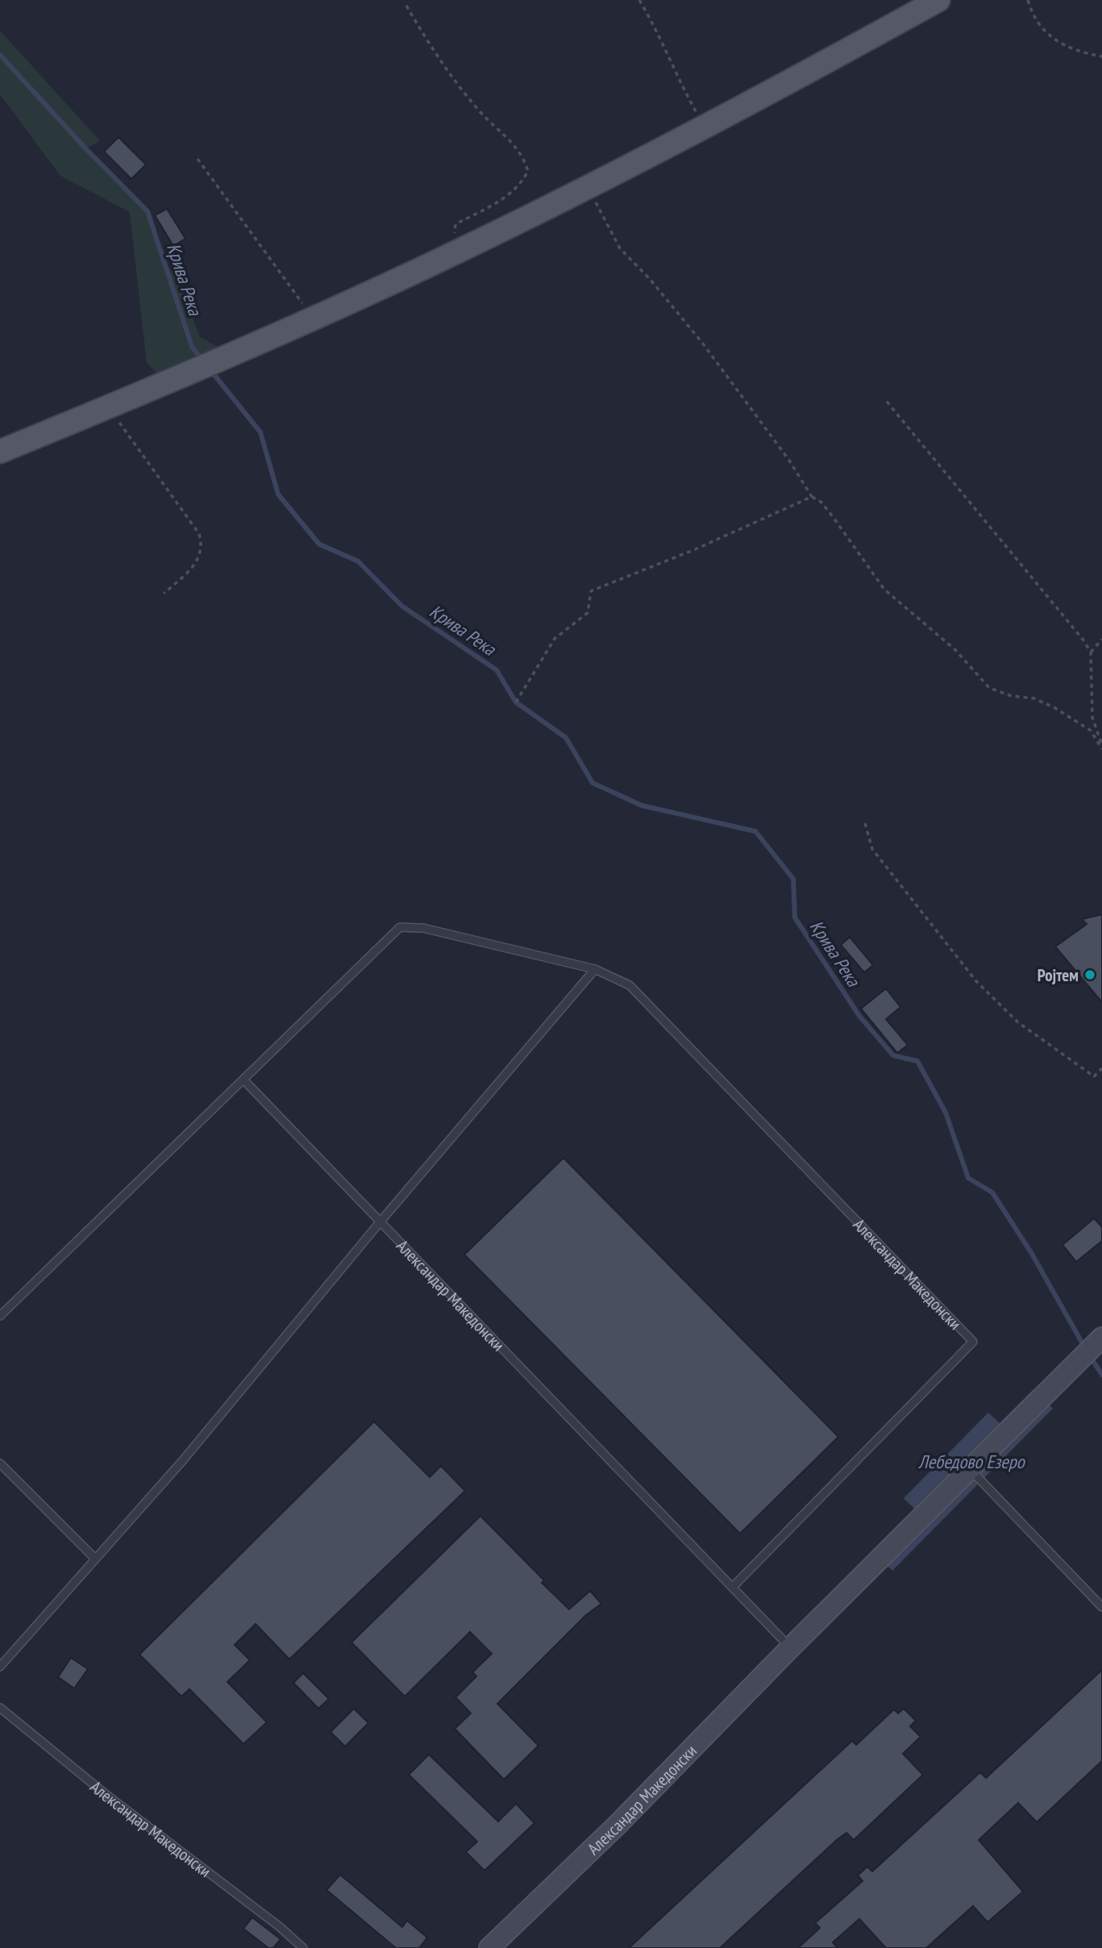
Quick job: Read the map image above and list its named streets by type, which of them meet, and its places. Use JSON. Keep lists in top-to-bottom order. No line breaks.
{"streets":{"main road":["Александар Македонски"]},"water":["Крива Река","Лебедово Езеро"],"places":["Ројтем"]}
